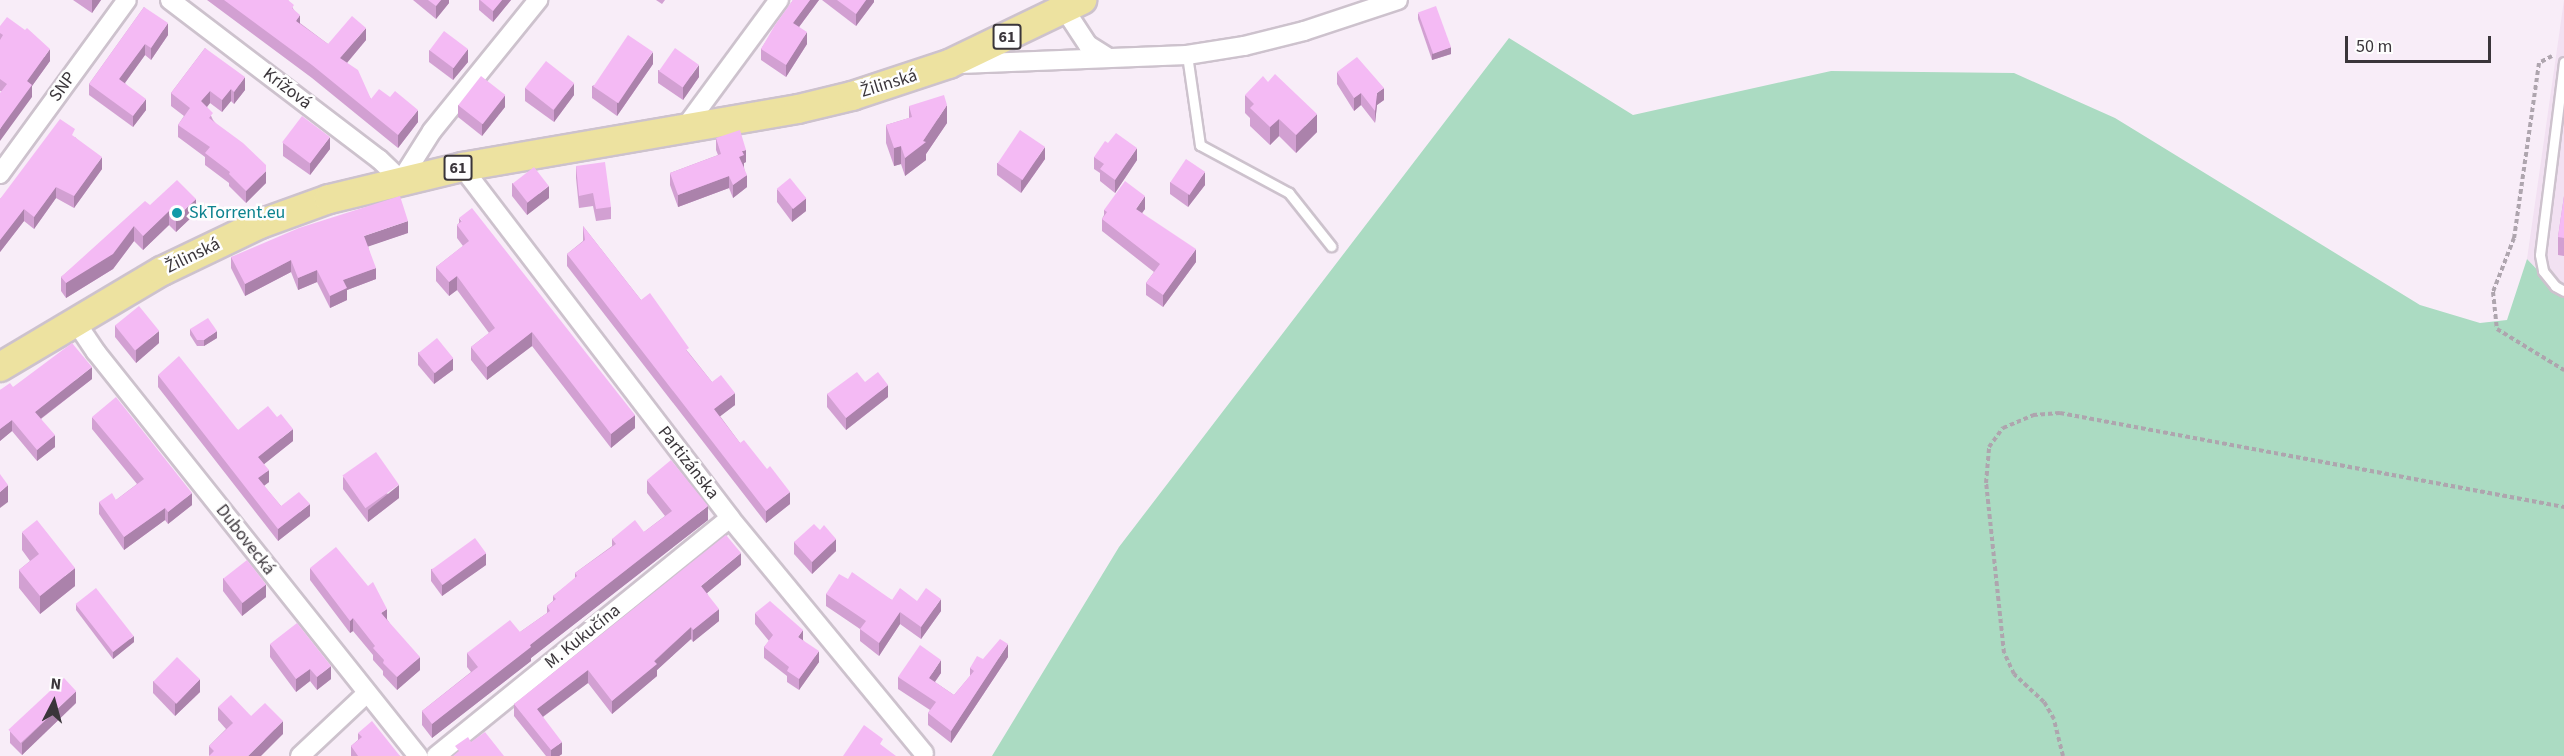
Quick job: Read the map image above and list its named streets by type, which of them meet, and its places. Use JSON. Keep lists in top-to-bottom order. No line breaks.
{"streets":{"main road":["61","Žilinská"],"street":["SNP","Krížová","Partizánska","Dubovecká","M. Kukučína"]},"crossings":[["Žilinská","Krížová"],["Žilinská","Partizánska"],["Žilinská","Dubovecká"],["Partizánska","M. Kukučína"]],"places":["SkTorrent.eu"],"scale_bar":"50 m","north":"top"}
